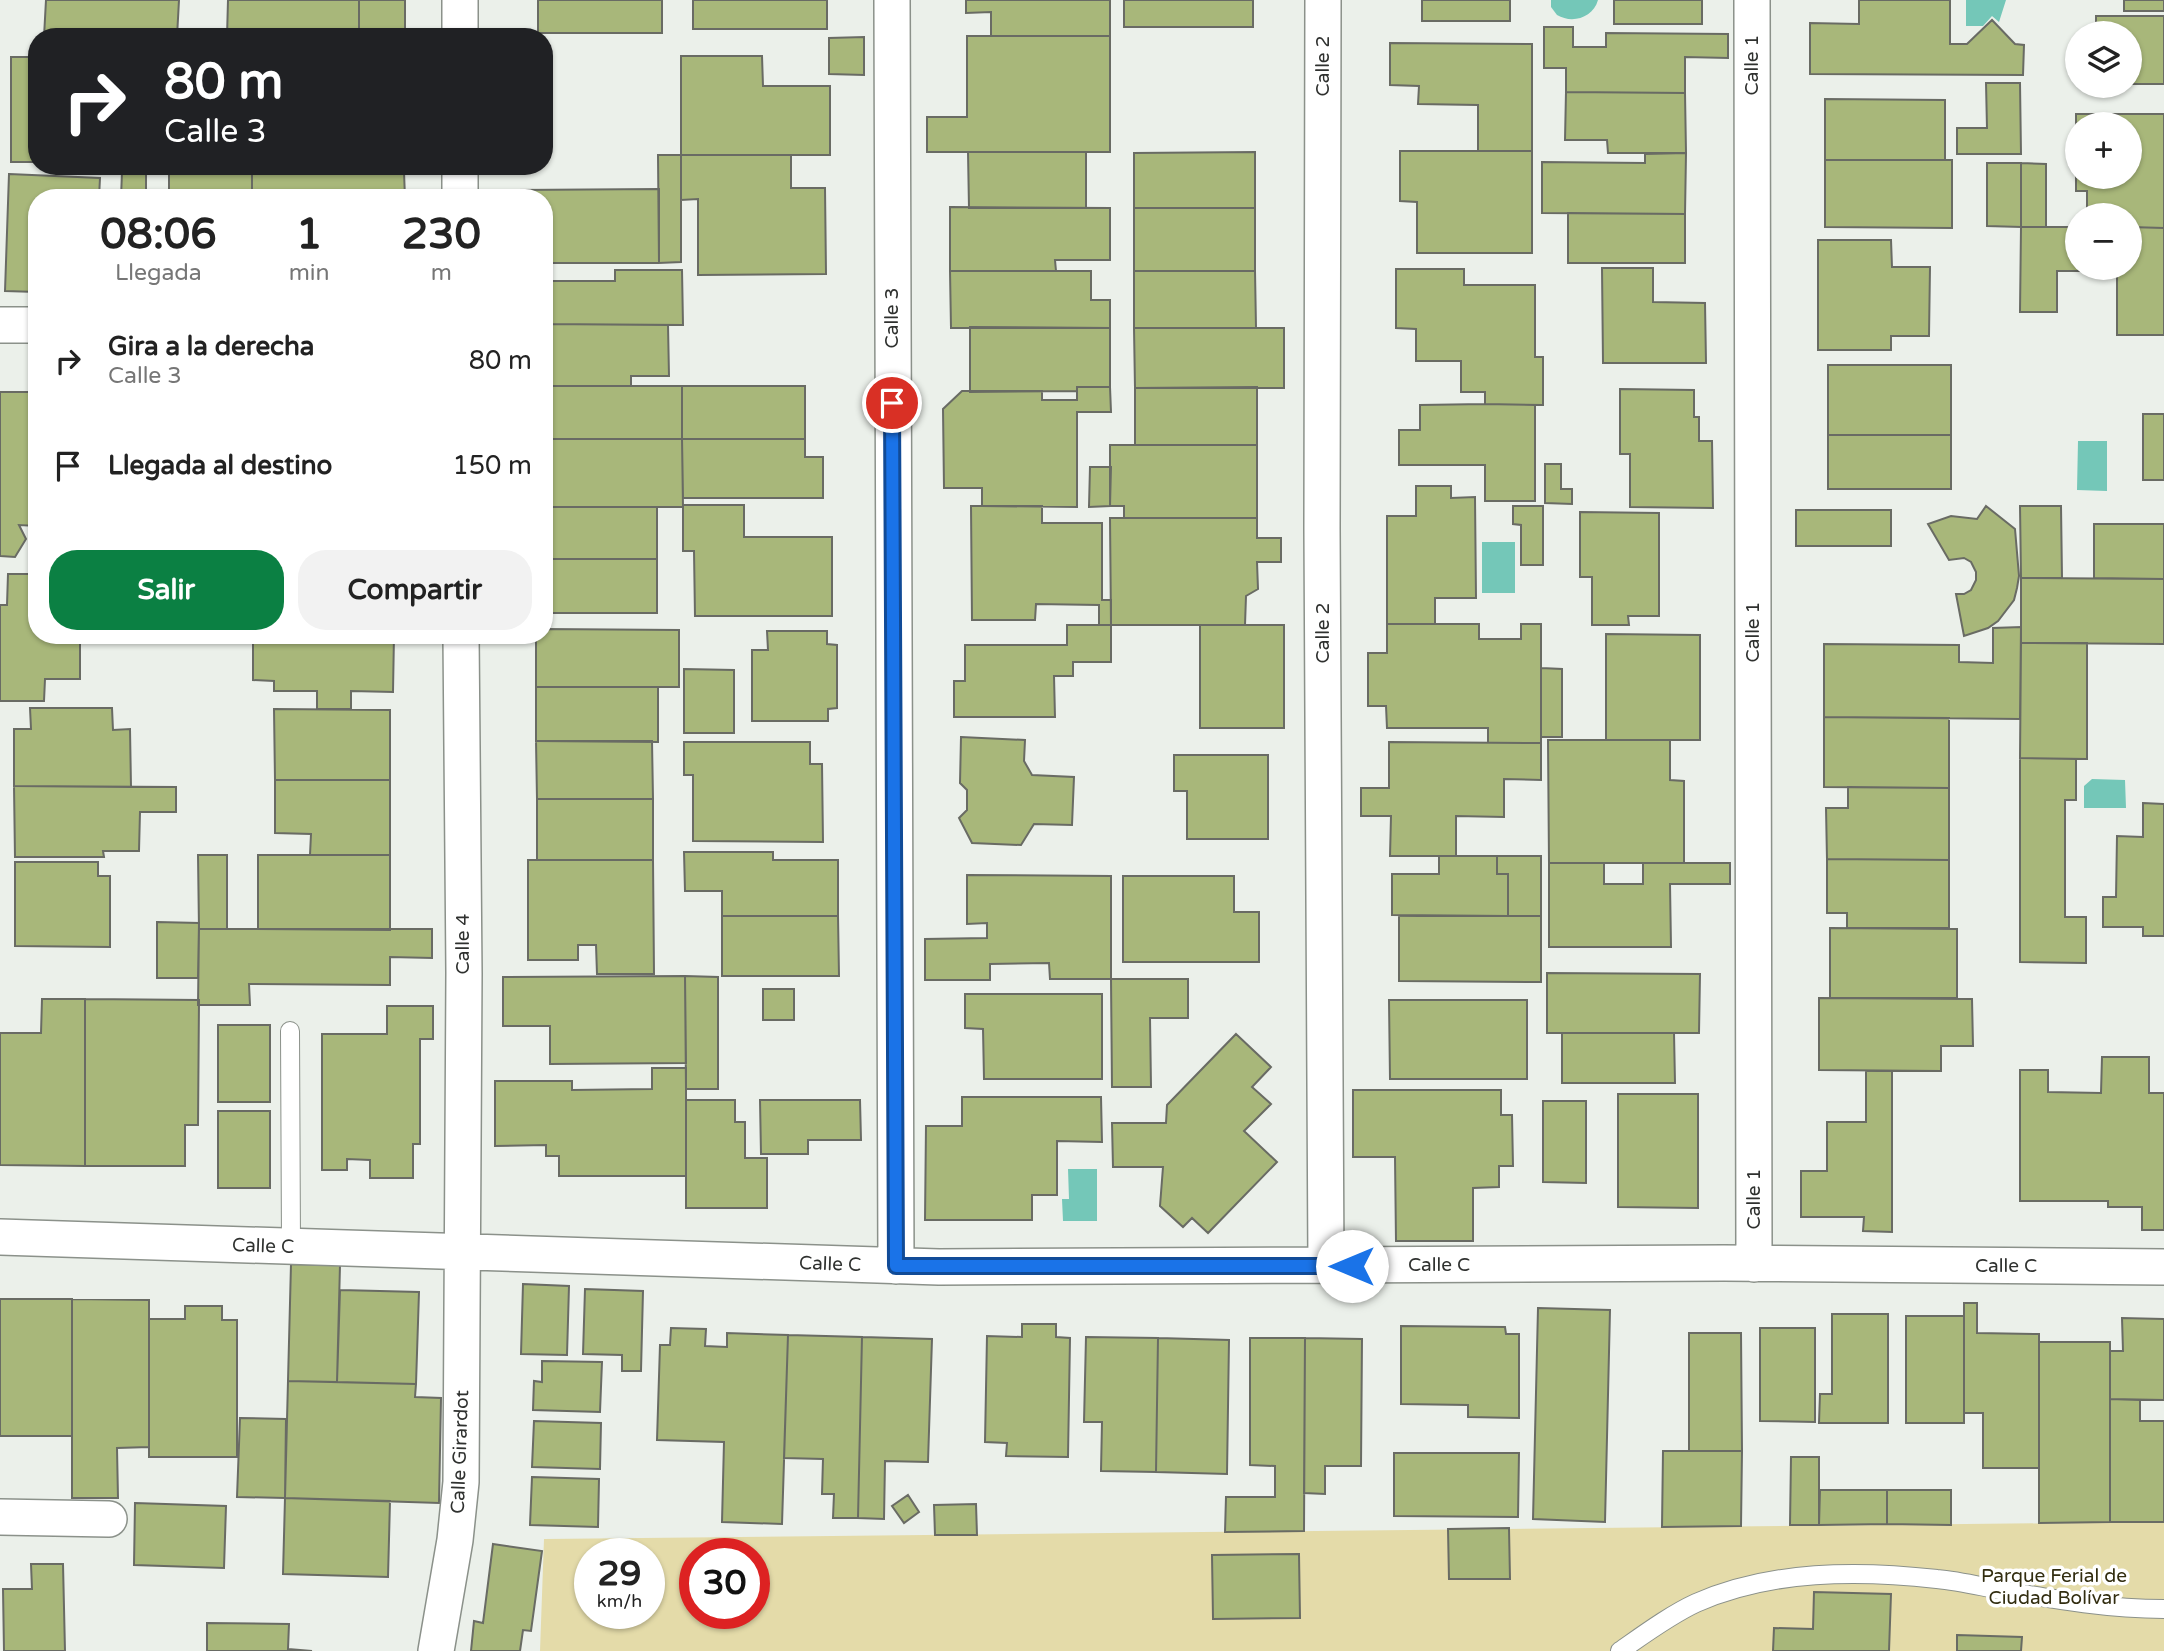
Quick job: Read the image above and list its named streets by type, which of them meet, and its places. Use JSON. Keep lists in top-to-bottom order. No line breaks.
{"streets":{"street":["Calle 1","Calle 2","Calle 3","Calle 4","Calle C","Calle Girardot"]},"crossings":[["Calle 1","Calle C"],["Calle 2","Calle C"],["Calle 3","Calle C"],["Calle 4","Calle C"],["Calle 4","Calle Girardot"],["Calle C","Calle Girardot"]],"parks":["Parque Ferial de Ciudad Bolívar"],"page":{"map_buttons":["+","−"],"turn":["80 m","Calle 3"],"eta":["08:06","Llegada","1","min","230","m"],"list":[{"name":"Gira a la derecha","note":"Calle 3","value":"80 m"},{"name":"Llegada al destino","value":"150 m"}],"buttons":["Salir","Compartir"],"speed":"29 km/h","limit":"30"}}
